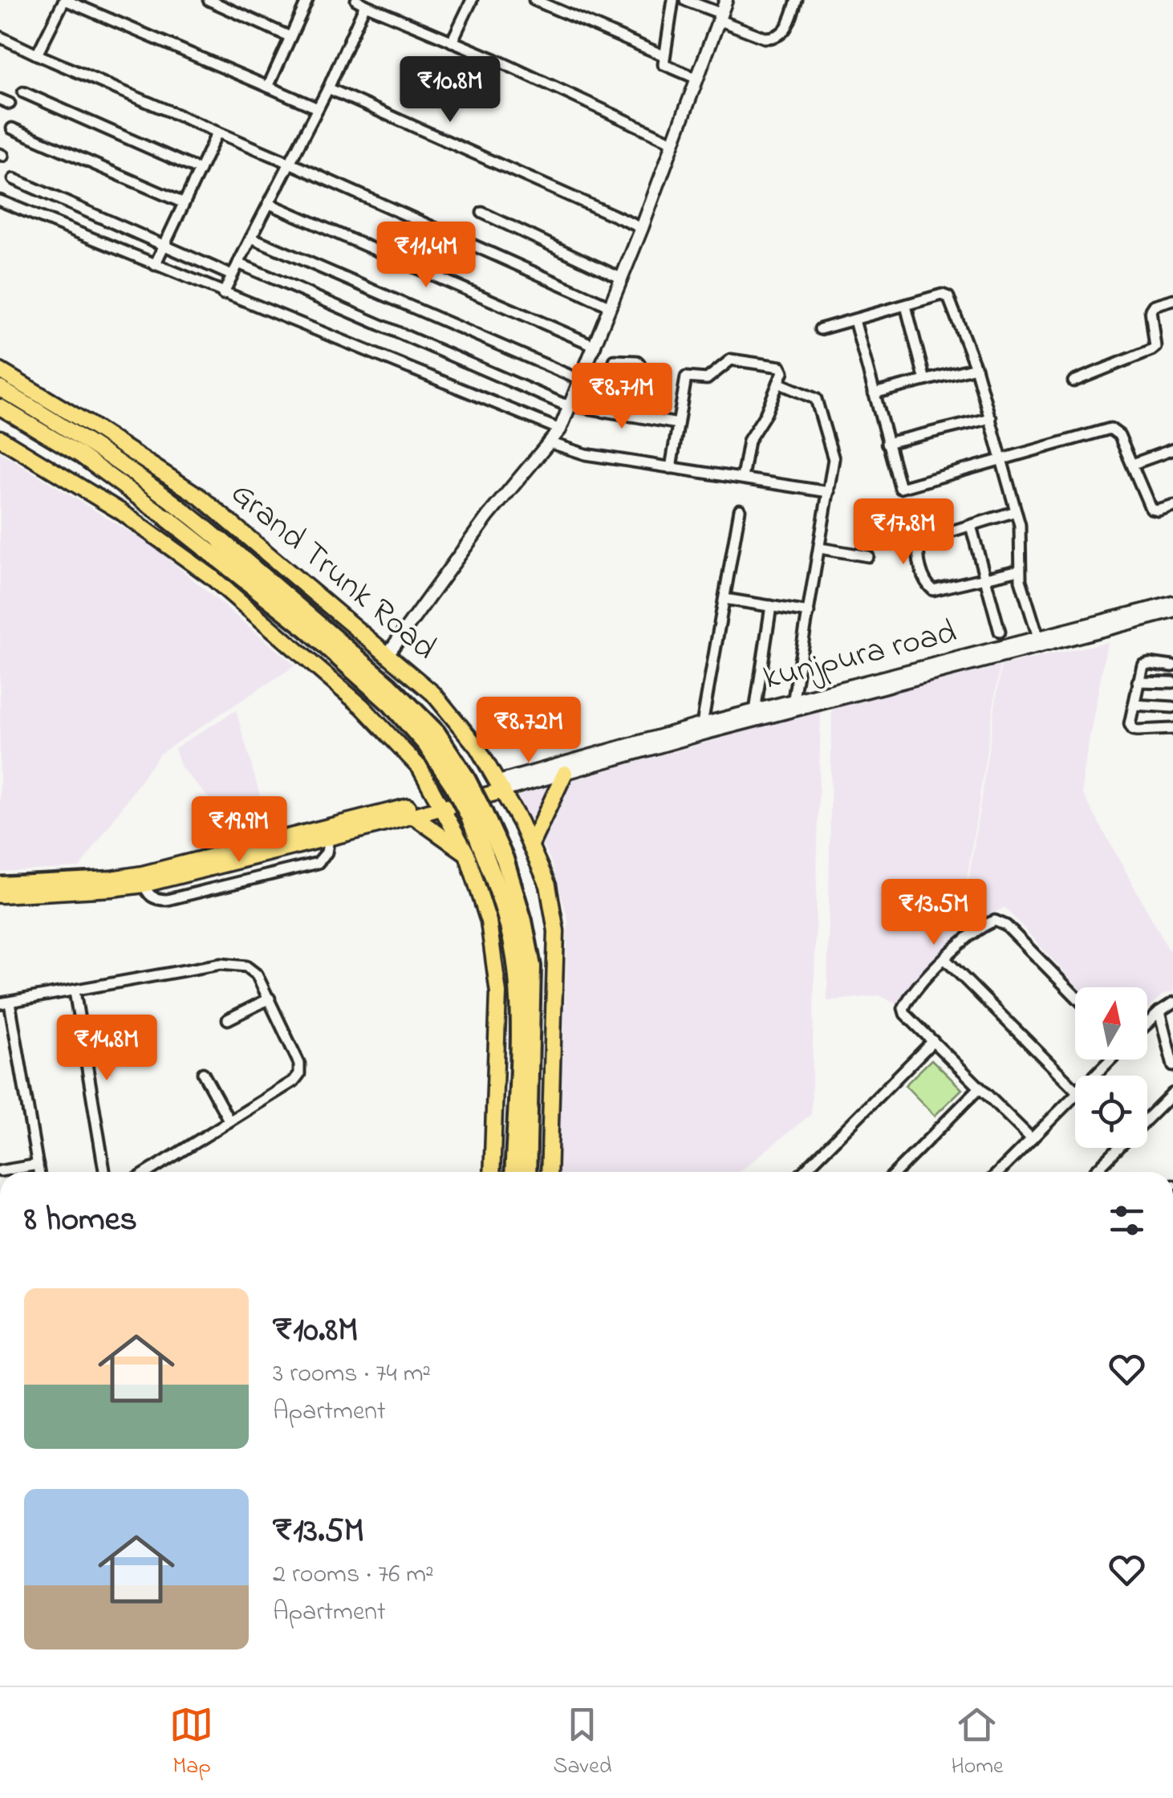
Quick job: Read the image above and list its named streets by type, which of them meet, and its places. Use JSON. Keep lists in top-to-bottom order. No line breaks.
{"streets":{"main road":["Grand Trunk Road"],"street":["kunjpura road"]},"crossings":[["Grand Trunk Road","kunjpura road"]],"north":"top","page":{"price":["₹10.8M","₹11.4M","₹8.71M","₹17.8M","₹8.72M","₹19.9M","₹13.5M","₹14.8M"],"heading":"8 homes","list":[{"name":"₹10.8M","note":"3 rooms · 74 m² · Apartment"},{"name":"₹13.5M","note":"2 rooms · 76 m² · Apartment"}],"tabs":["Map","Saved","Home"]}}
